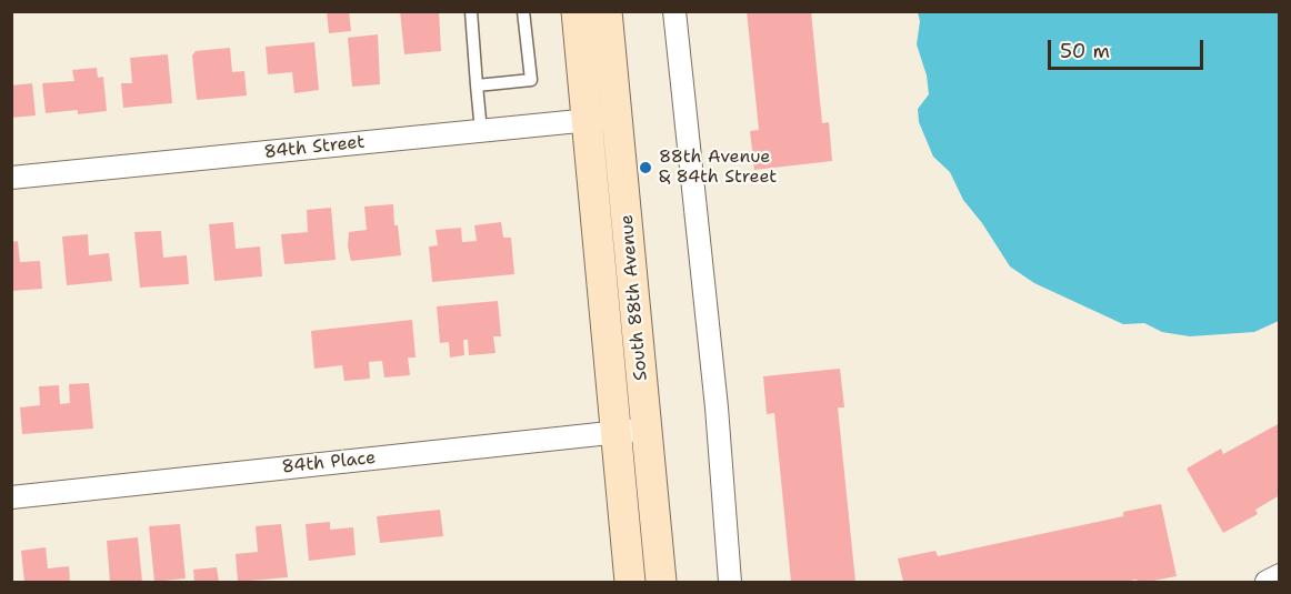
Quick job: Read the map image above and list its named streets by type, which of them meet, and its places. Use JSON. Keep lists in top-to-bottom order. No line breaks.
{"streets":{"street":["84th Street","South 88th Avenue","84th Place"]},"crossings":[["84th Street","South 88th Avenue"],["South 88th Avenue","84th Place"]],"places":["88th Avenue & 84th Street"],"scale_bar":"50 m"}
